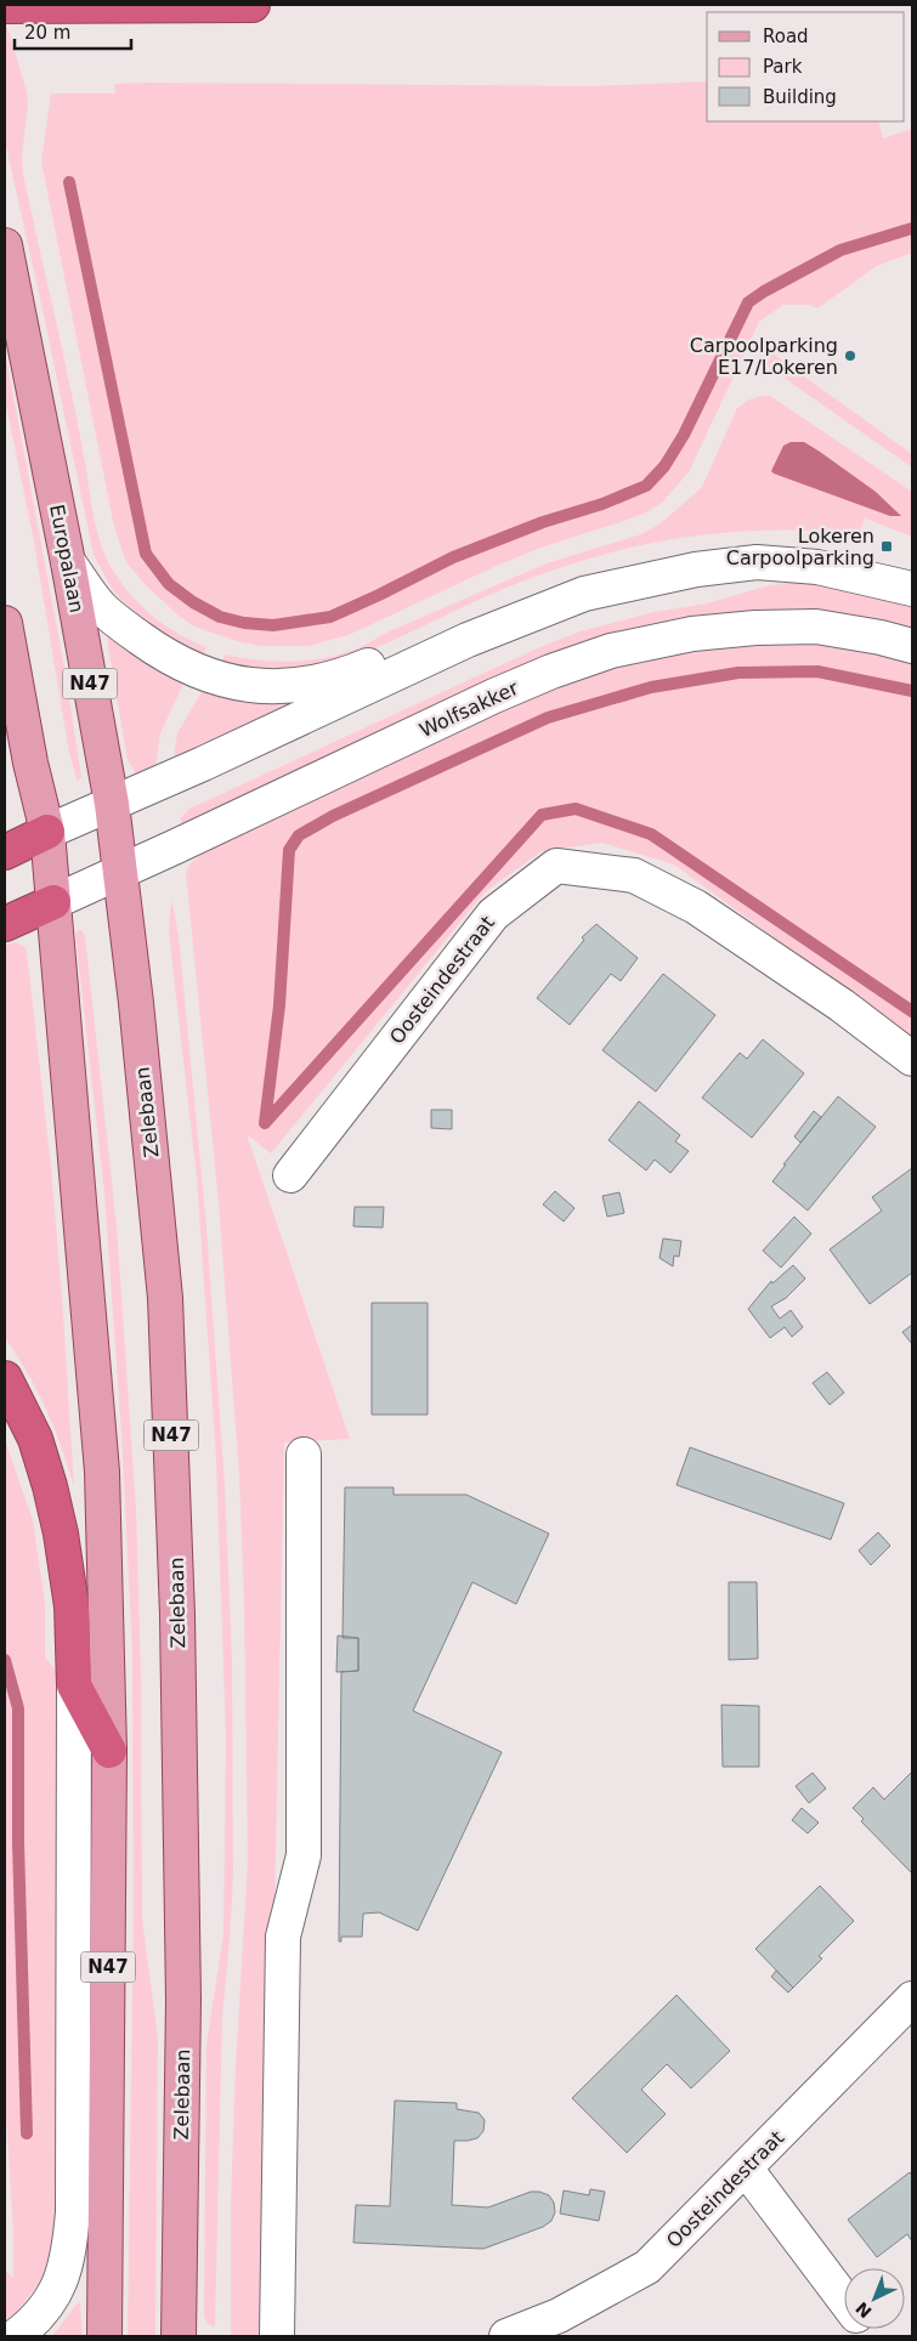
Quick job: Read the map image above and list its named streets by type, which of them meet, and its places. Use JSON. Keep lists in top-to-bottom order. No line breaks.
{"streets":{"main road":["Europalaan","N47","Zelebaan"],"street":["Wolfsakker","Oosteindestraat"]},"crossings":[["Europalaan","Wolfsakker"],["Europalaan","Zelebaan"],["N47","Wolfsakker"],["Wolfsakker","Zelebaan"]],"places":{"other":["Carpoolparking E17/Lokeren"],"transit":["Lokeren Carpoolparking"]},"legend":["Road","Park","Building"],"scale_bar":"20 m","north":"bottom left"}
